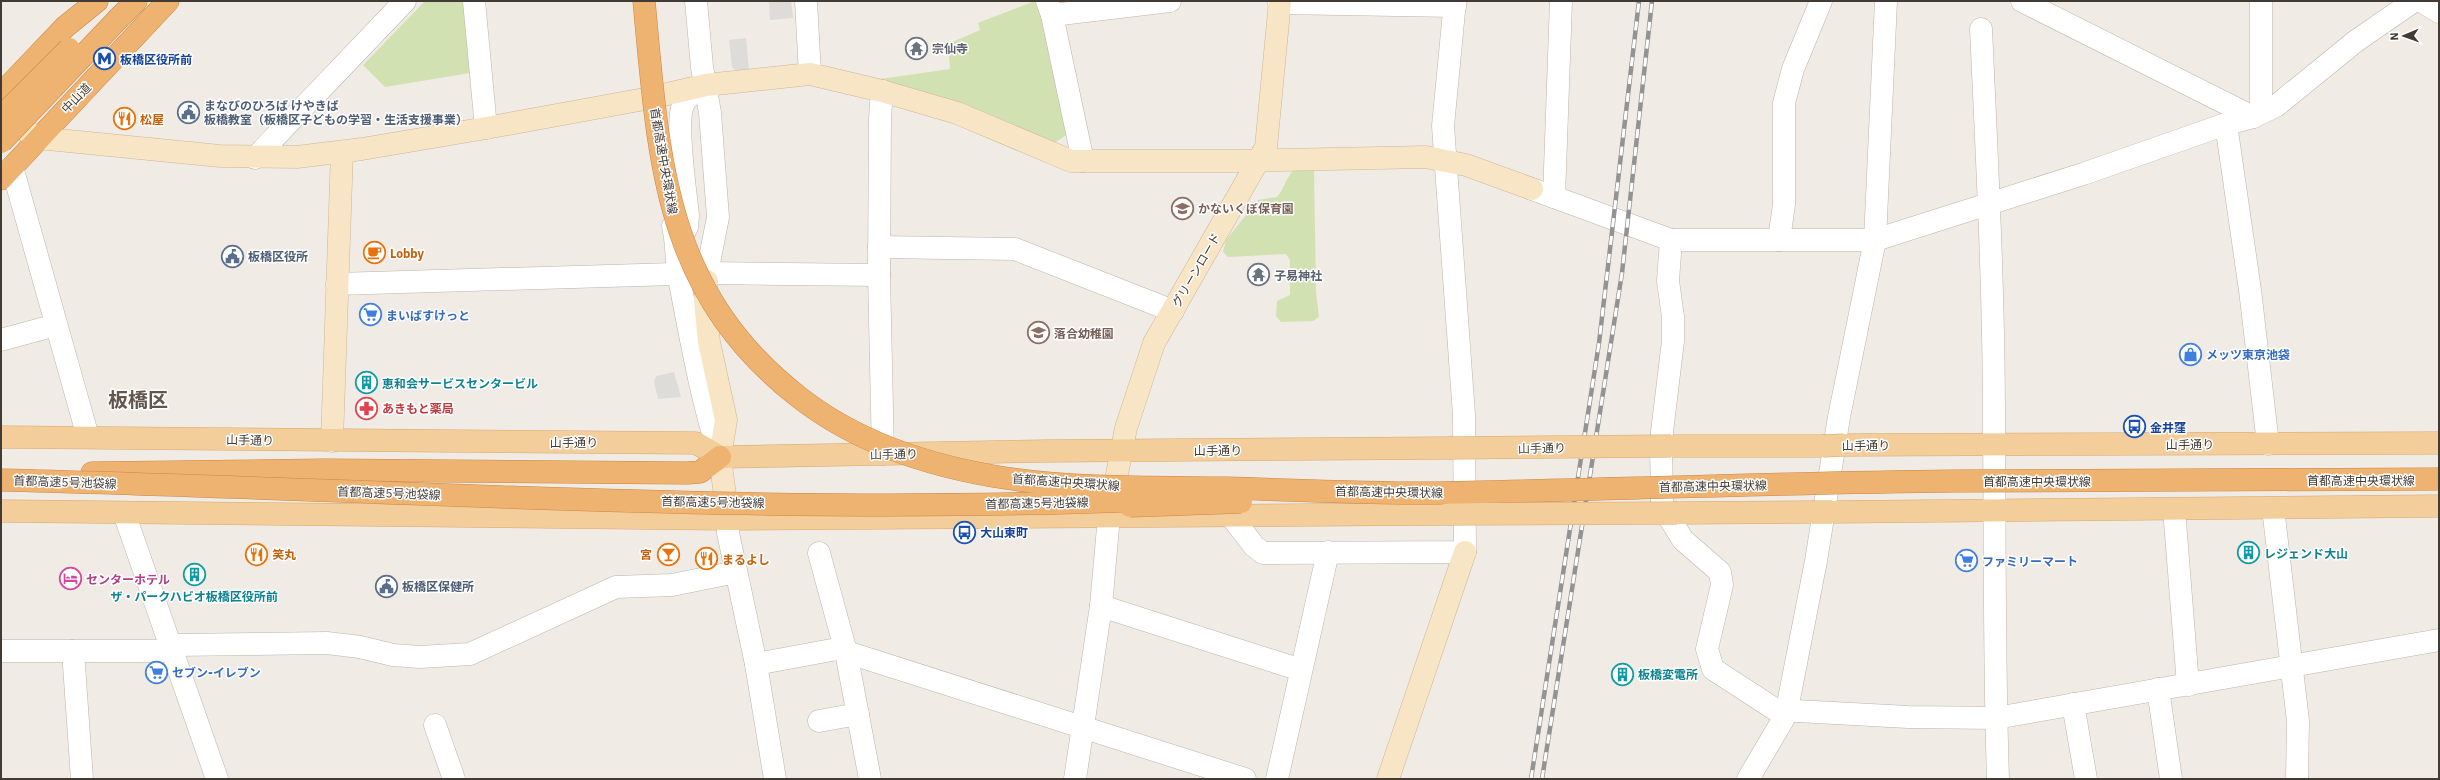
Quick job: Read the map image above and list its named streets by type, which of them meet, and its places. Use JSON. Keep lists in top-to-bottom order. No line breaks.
{"streets":{"highway":["中山道","首都高速中央環状線","首都高速5号池袋線"],"main road":["山手通り"],"street":["グリーンロード"]},"crossings":[["首都高速中央環状線","山手通り"],["首都高速中央環状線","首都高速5号池袋線"],["グリーンロード","山手通り"]],"districts":["板橋区"],"places":{"temple":["宗仙寺","子易神社"],"metro station":["板橋区役所前"],"public building":["まなびのひろば けやきば 板橋教室（板橋区子どもの学習・生活支援事業）","板橋区役所","板橋区保健所"],"restaurant":["松屋","笑丸","まるよし"],"school or university":["かないくぼ保育園","落合幼稚園"],"cafe":["Lobby"],"supermarket":["まいばすけっと","ファミリーマート","セブン-イレブン"],"shop":["メッツ東京池袋"],"building":["恵和会サービスセンタービル","レジェンド大山","ザ・パークハビオ板橋区役所前","板橋変電所"],"pharmacy":["あきもと薬局"],"bus stop":["金井窪","大山東町"],"bar":["宮"],"hotel":["センターホテル"]},"north":"left"}
